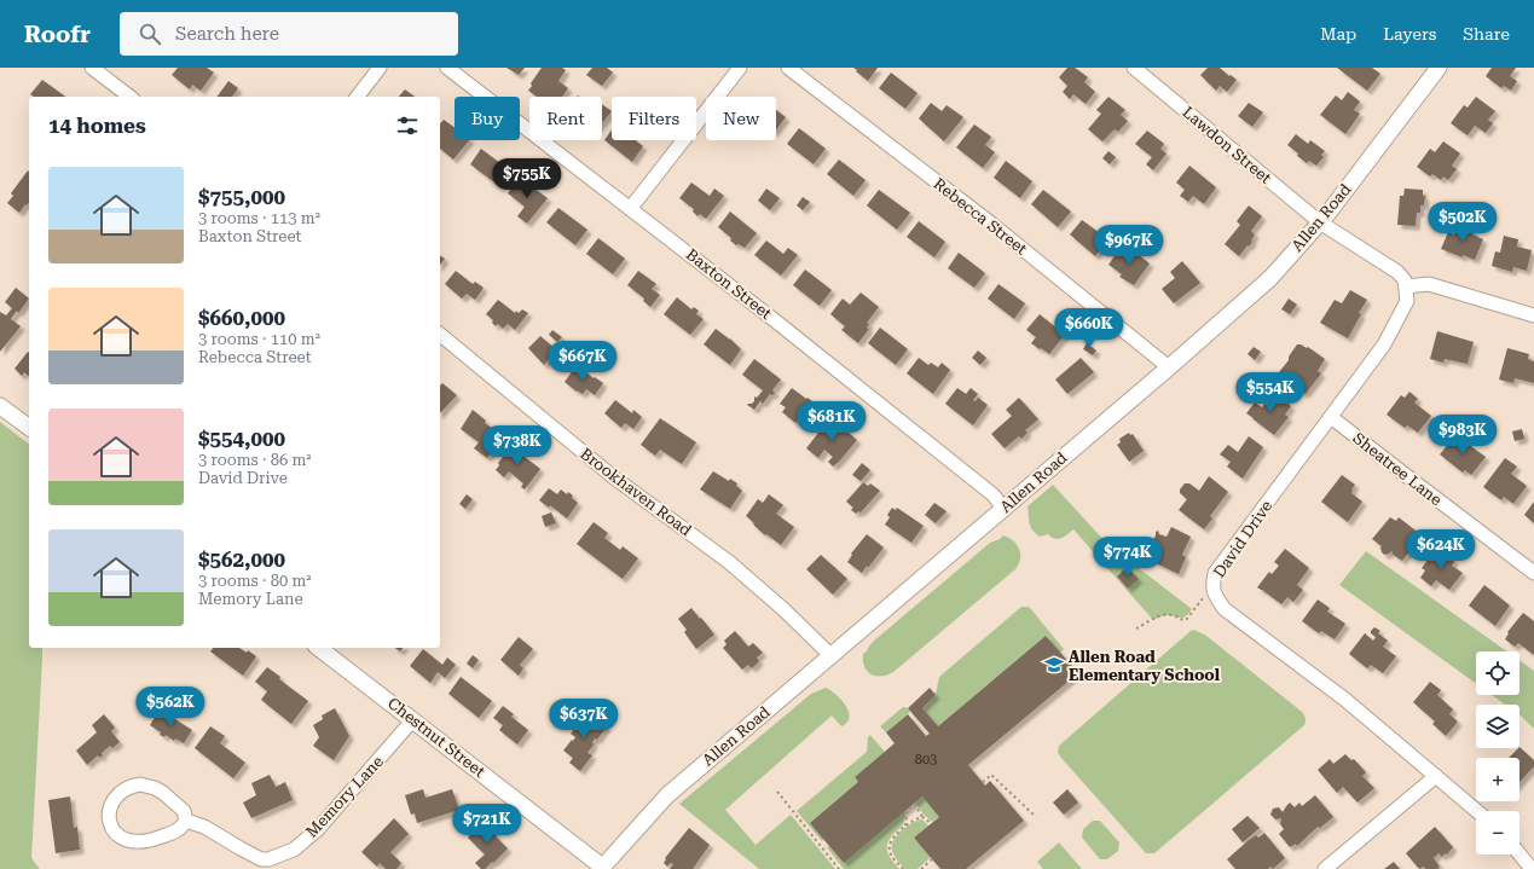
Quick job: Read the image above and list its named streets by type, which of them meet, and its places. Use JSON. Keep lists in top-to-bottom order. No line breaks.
{"streets":{"street":["Lawdon Street","Rebecca Street","Allen Road","Baxton Street","Sheatree Lane","Brookhaven Road","David Drive","Chestnut Street","Memory Lane"]},"crossings":[["Lawdon Street","Allen Road"],["Rebecca Street","Allen Road"],["Allen Road","Baxton Street"],["Allen Road","Brookhaven Road"],["Allen Road","Chestnut Street"],["Sheatree Lane","David Drive"],["Chestnut Street","Memory Lane"]],"places":{"school or university":["Allen Road Elementary School"]},"house_numbers":["803"],"page":{"header":"Roofr","search":"Search here","nav":["Map","Layers","Share"],"chip":["Buy","Rent","Filters","New"],"heading":"14 homes","list":[{"name":"$755,000","note":"3 rooms · 113 m² · Baxton Street"},{"name":"$660,000","note":"3 rooms · 110 m² · Rebecca Street"},{"name":"$554,000","note":"3 rooms · 86 m² · David Drive"},{"name":"$562,000","note":"3 rooms · 80 m² · Memory Lane"}],"price":["$755K","$502K","$967K","$660K","$667K","$554K","$681K","$983K","$738K","$624K","$774K","$562K","$637K","$721K"],"map_buttons":["+","−"]}}
